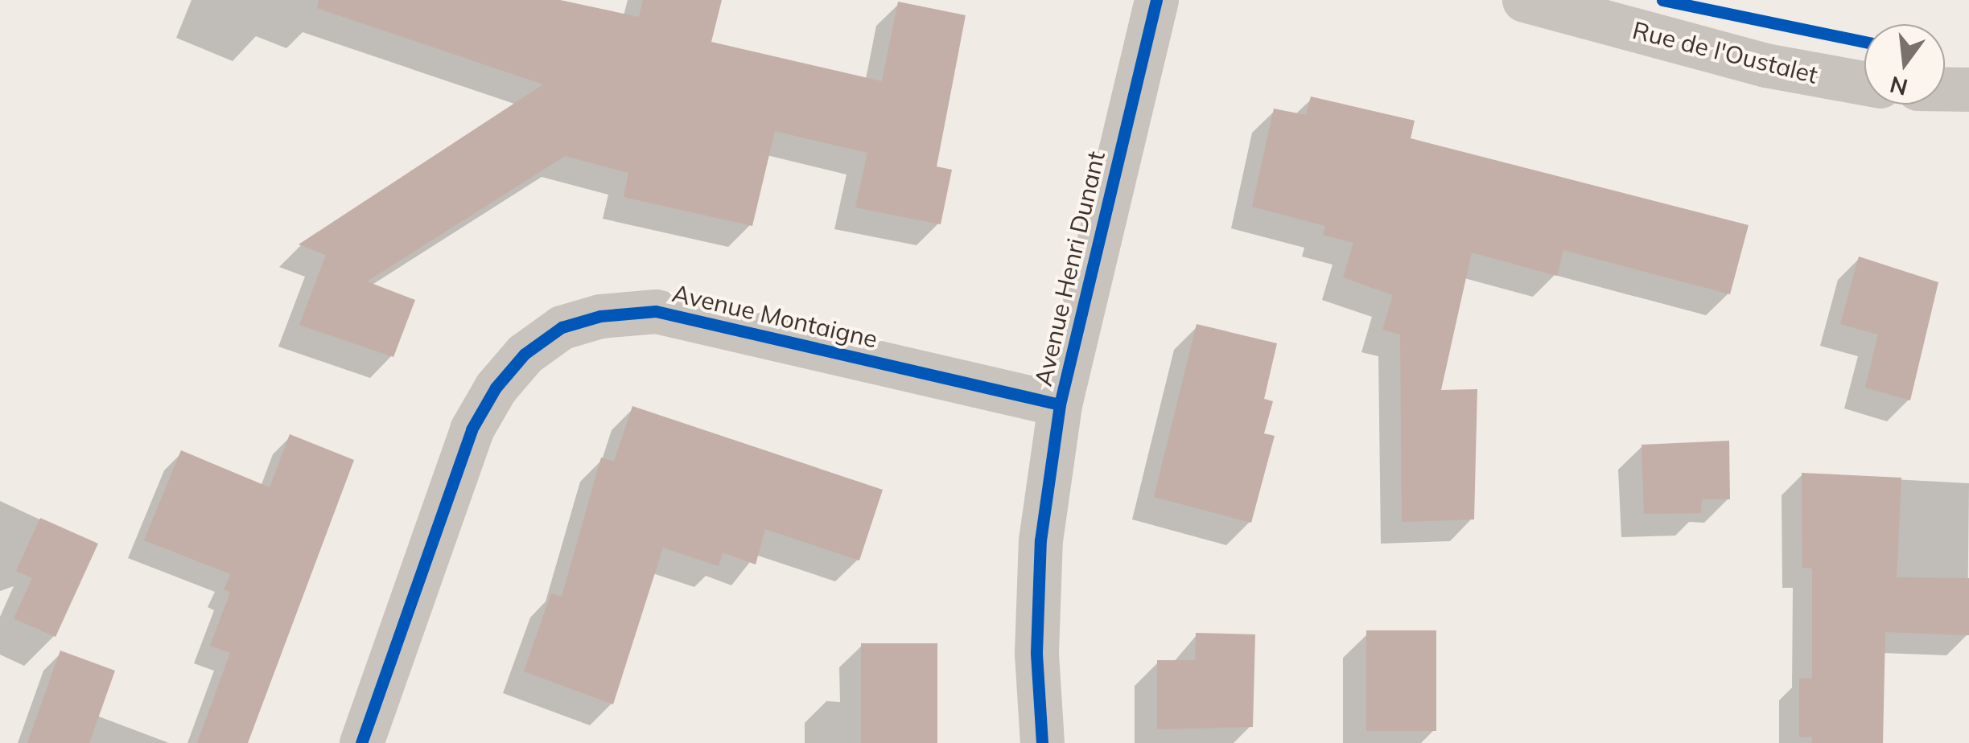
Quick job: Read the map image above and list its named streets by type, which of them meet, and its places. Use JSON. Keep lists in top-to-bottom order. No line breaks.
{"streets":{"street":["Rue de l'Oustalet","Avenue Henri Dunant","Avenue Montaigne"]},"crossings":[["Avenue Henri Dunant","Avenue Montaigne"]],"north":"bottom"}
